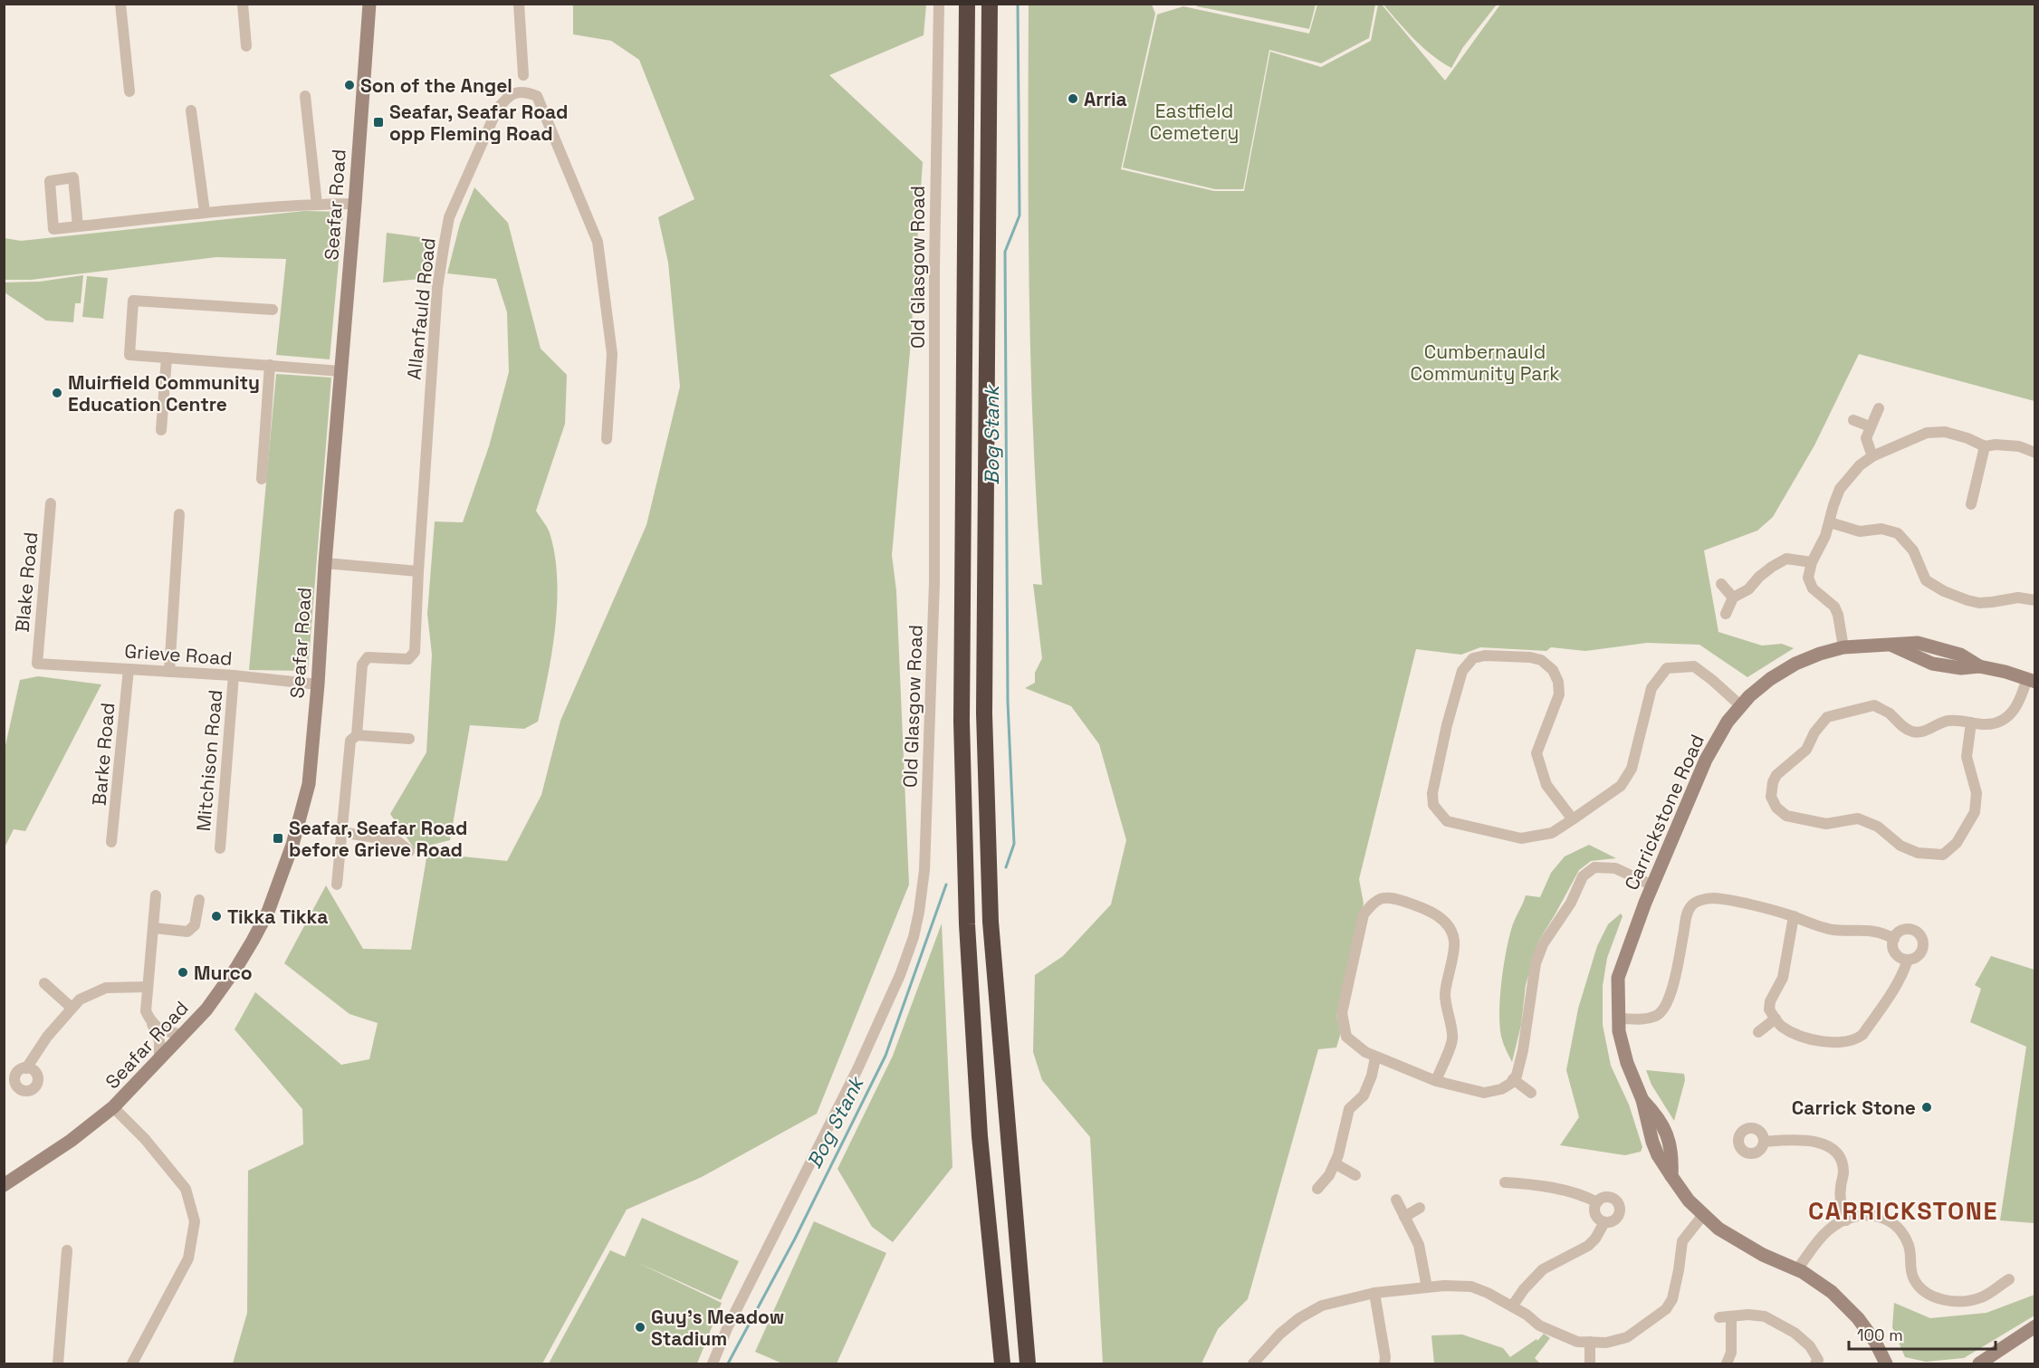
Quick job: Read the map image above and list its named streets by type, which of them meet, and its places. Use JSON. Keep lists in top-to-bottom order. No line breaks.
{"streets":{"street":["Seafar Road","Old Glasgow Road","Allanfauld Road","Blake Road","Grieve Road","Barke Road","Mitchison Road","Carrickstone Road"]},"crossings":[["Seafar Road","Grieve Road"],["Blake Road","Grieve Road"],["Grieve Road","Barke Road"],["Grieve Road","Mitchison Road"]],"districts":["CARRICKSTONE"],"water":["Bog Stank"],"parks":["Eastfield Cemetery","Cumbernauld Community Park"],"places":{"other":["Son of the Angel","Arria","Muirfield Community Education Centre","Tikka Tikka","Murco","Carrick Stone","Guy's Meadow Stadium"],"transit":["Seafar, Seafar Road opp Fleming Road","Seafar, Seafar Road before Grieve Road"]},"scale_bar":"100 m"}
